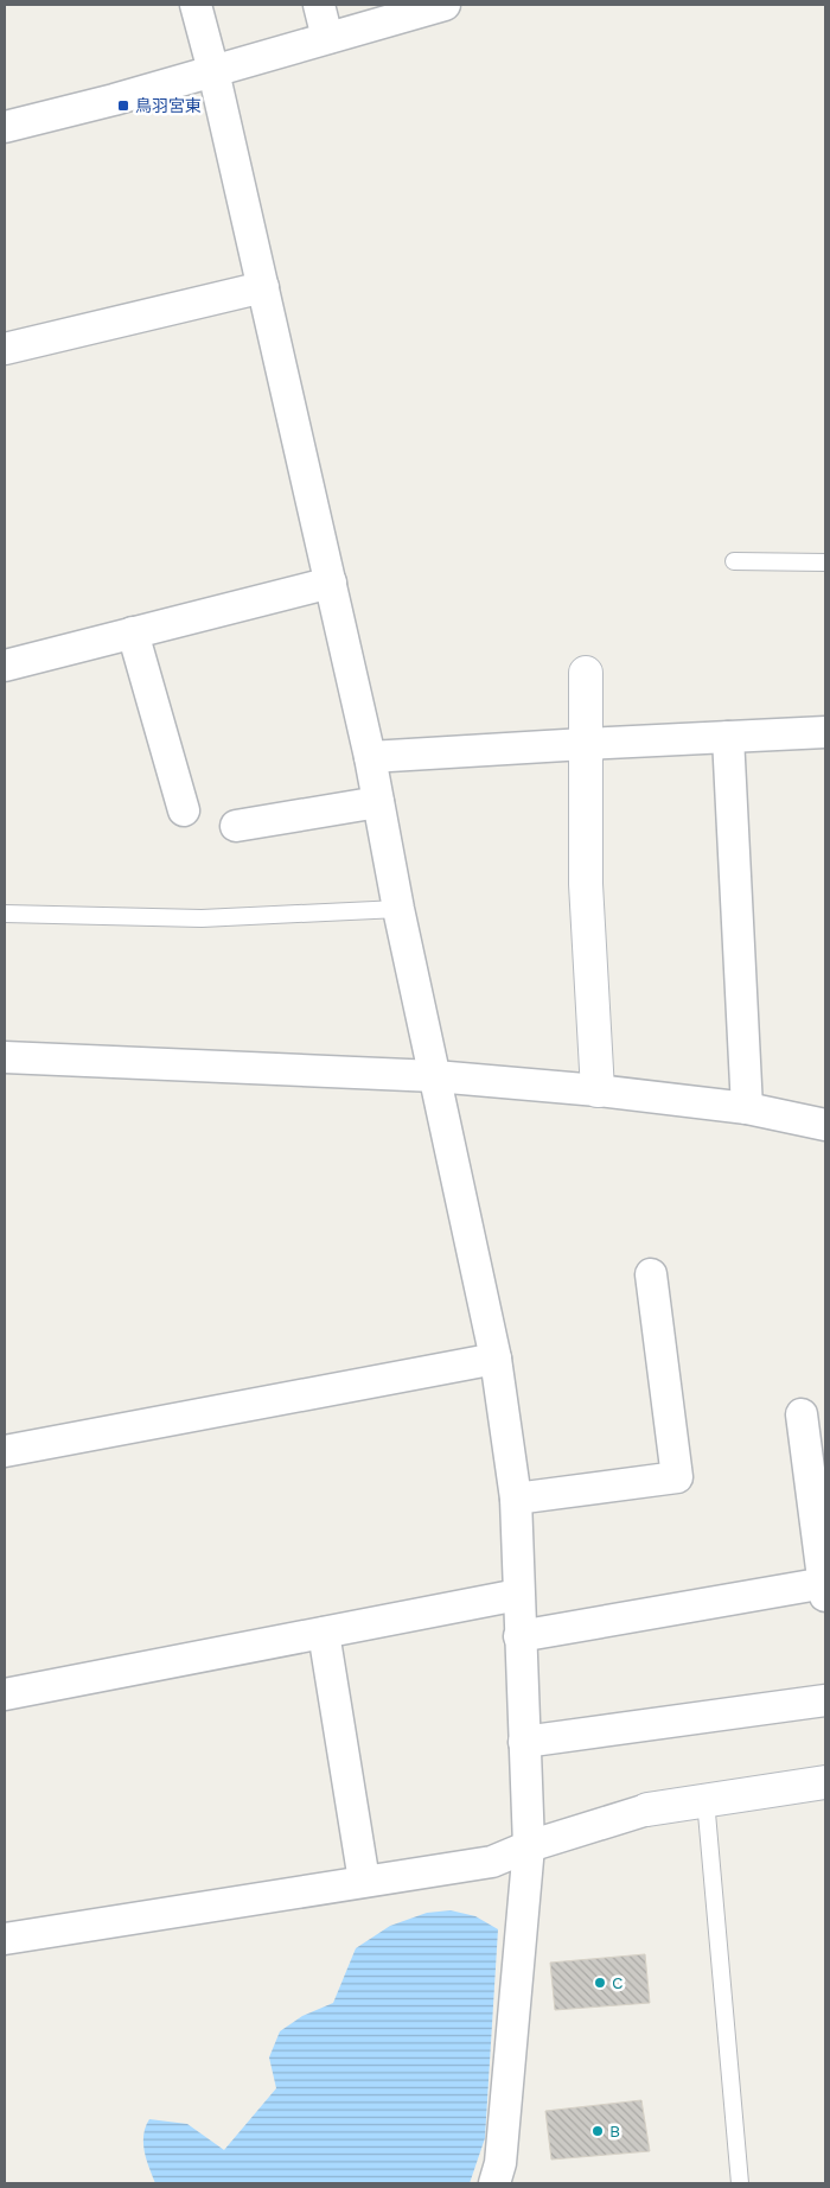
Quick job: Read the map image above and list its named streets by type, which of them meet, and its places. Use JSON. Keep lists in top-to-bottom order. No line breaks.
{"places":{"transit":["鳥羽宮東"],"other":["C","B"]}}
